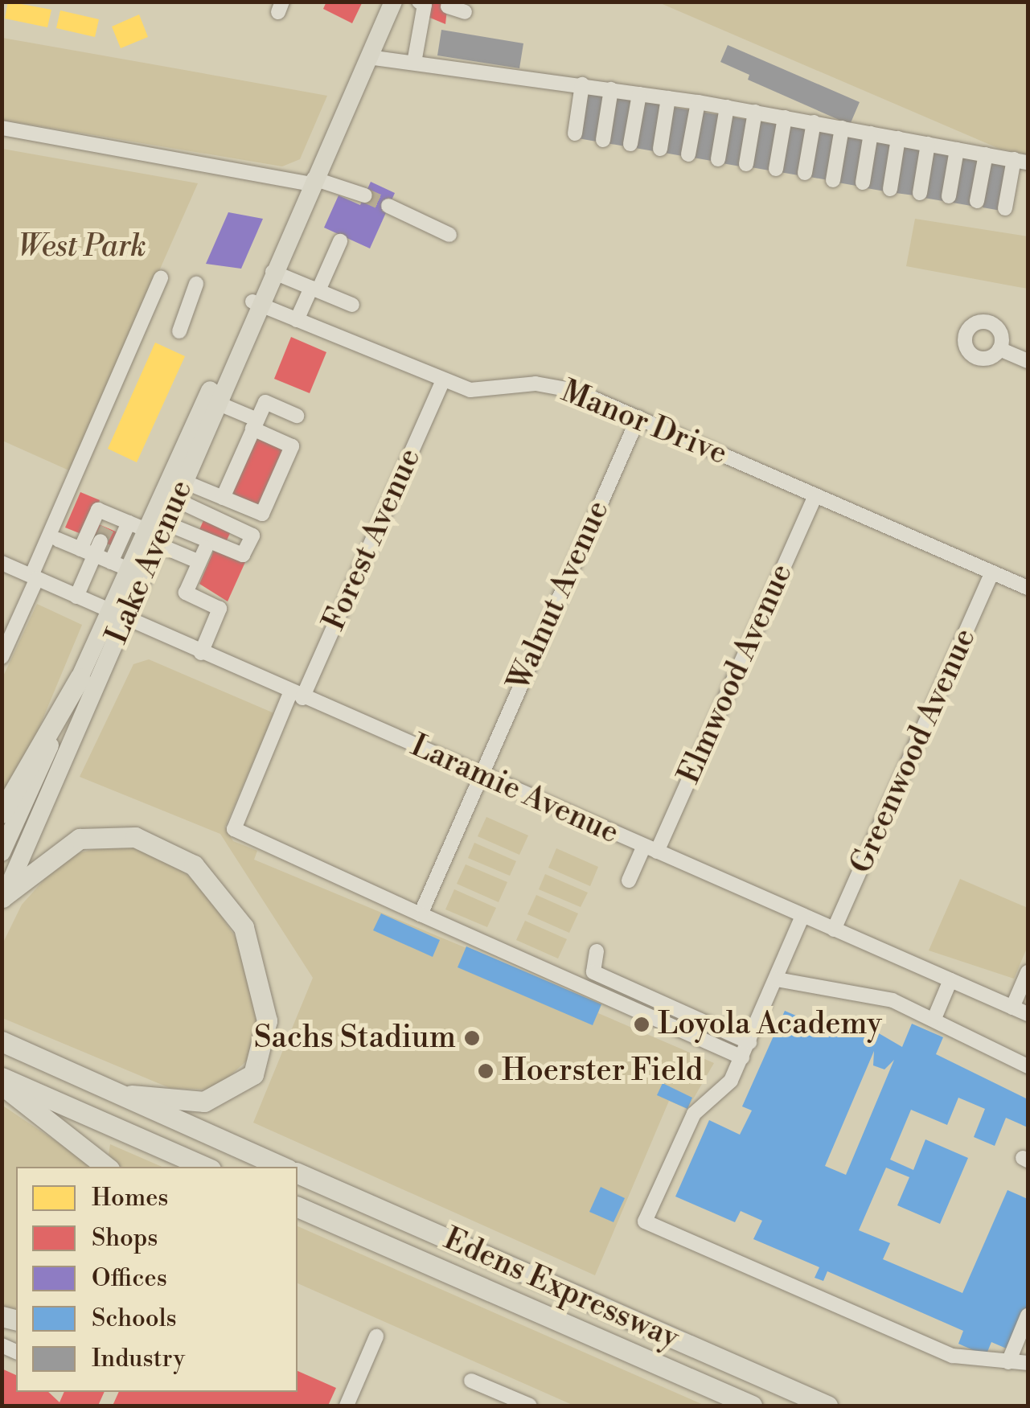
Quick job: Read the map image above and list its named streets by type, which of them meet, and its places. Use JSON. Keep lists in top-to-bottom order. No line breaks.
{"streets":{"highway":["Edens Expressway"],"main road":["Lake Avenue"],"street":["Manor Drive","Forest Avenue","Walnut Avenue","Elmwood Avenue","Greenwood Avenue","Laramie Avenue"]},"crossings":[["Manor Drive","Forest Avenue"],["Manor Drive","Lake Avenue"],["Manor Drive","Walnut Avenue"],["Manor Drive","Elmwood Avenue"],["Manor Drive","Greenwood Avenue"],["Forest Avenue","Walnut Avenue"],["Forest Avenue","Laramie Avenue"],["Lake Avenue","Laramie Avenue"],["Walnut Avenue","Laramie Avenue"],["Elmwood Avenue","Laramie Avenue"],["Greenwood Avenue","Laramie Avenue"]],"parks":["West Park"],"places":["Loyola Academy","Sachs Stadium","Hoerster Field"],"legend":["Homes","Shops","Offices","Schools","Industry"]}
